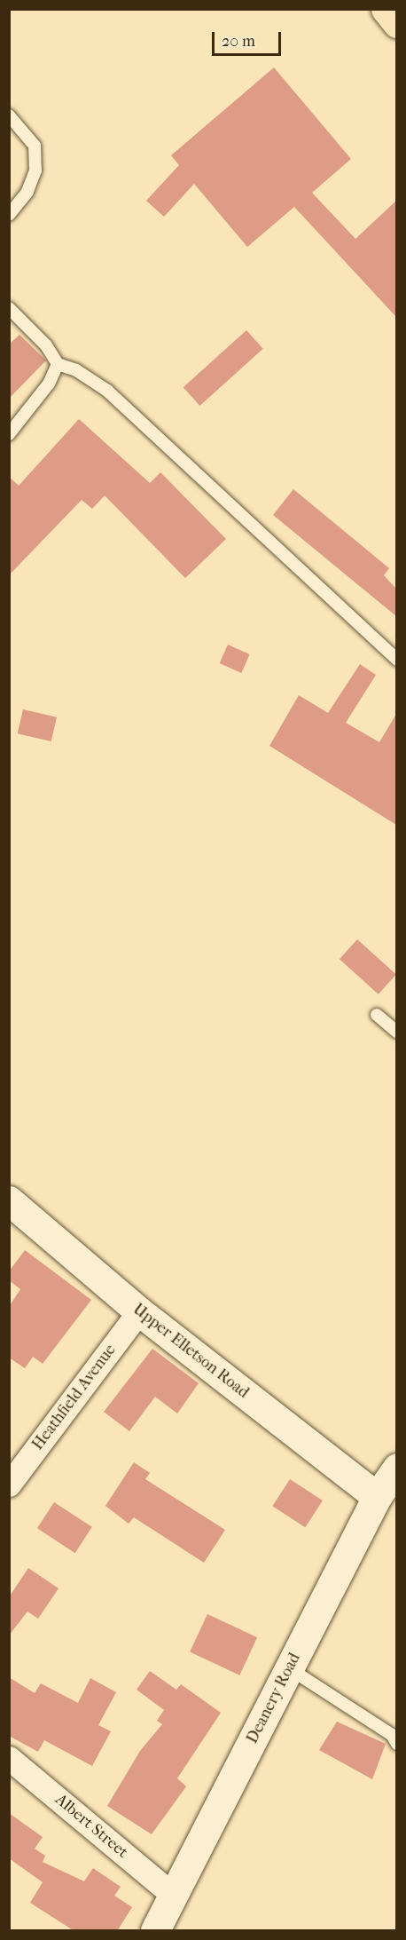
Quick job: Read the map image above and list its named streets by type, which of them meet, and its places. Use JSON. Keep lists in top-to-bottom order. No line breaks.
{"streets":{"street":["Upper Elletson Road","Heathfield Avenue","Deanery Road","Albert Street"]},"crossings":[["Upper Elletson Road","Heathfield Avenue"],["Upper Elletson Road","Deanery Road"],["Deanery Road","Albert Street"]],"scale_bar":"20 m"}
